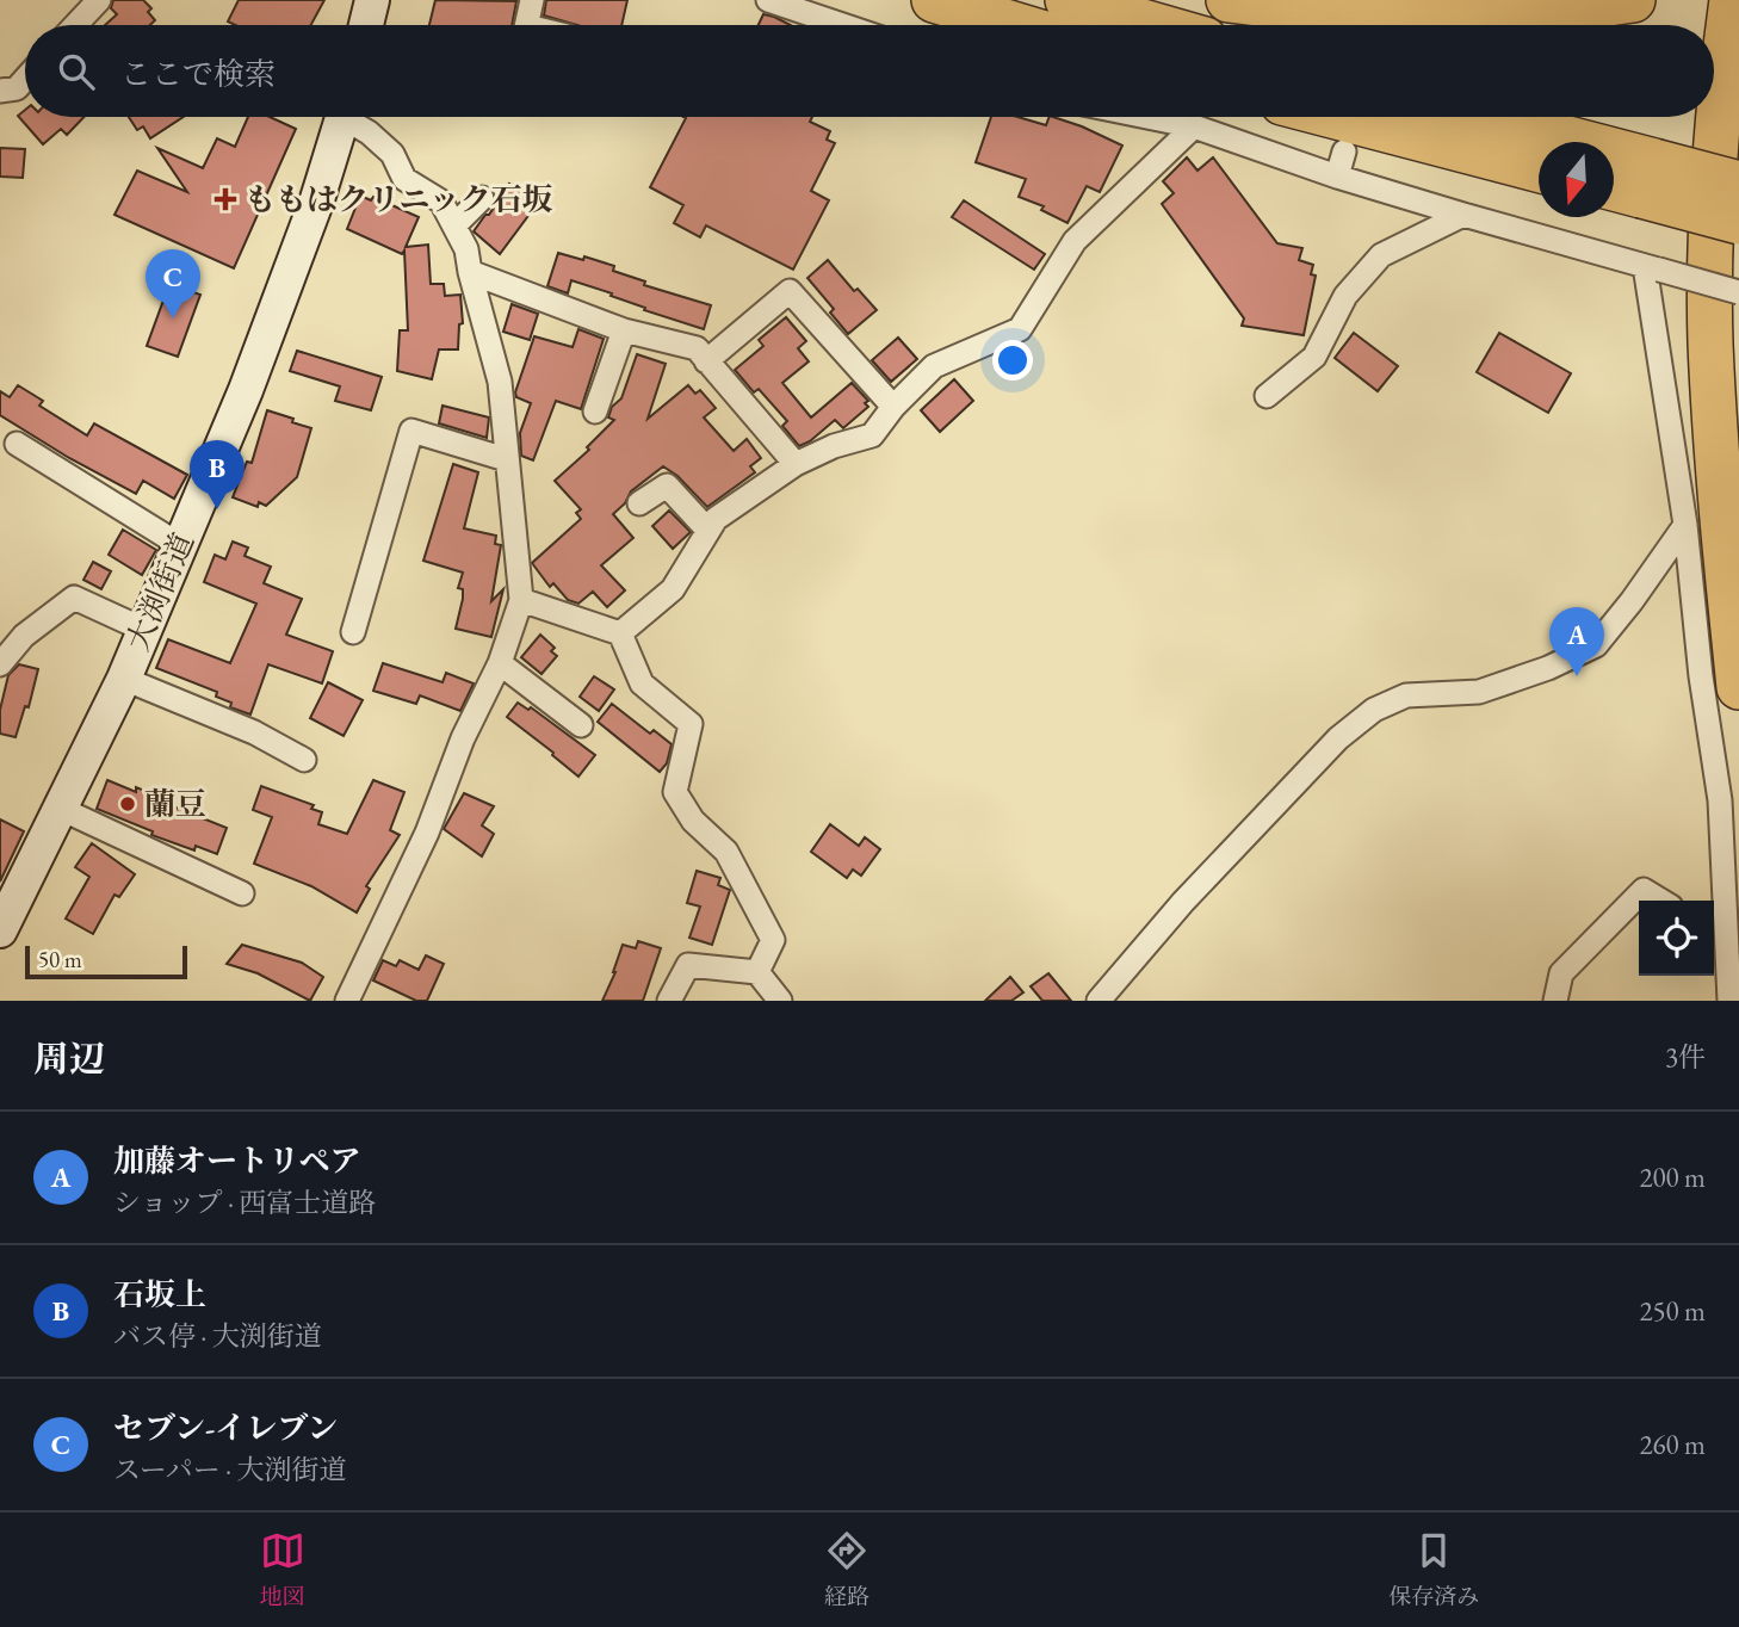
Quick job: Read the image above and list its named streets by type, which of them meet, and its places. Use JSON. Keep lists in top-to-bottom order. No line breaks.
{"streets":{"street":["大渕街道"]},"places":{"health":["ももはクリニック石坂"],"other":["蘭豆"]},"scale_bar":"50 m","north":"bottom","page":{"search":"ここで検索","pins":["C","B","A"],"scale":"50 m","heading":["周辺","3件"],"list":[{"mark":"A","name":"加藤オートリペア","note":"ショップ · 西富士道路","value":"200 m"},{"mark":"B","name":"石坂上","note":"バス停 · 大渕街道","value":"250 m"},{"mark":"C","name":"セブン-イレブン","note":"スーパー · 大渕街道","value":"260 m"}],"nav":["地図","経路","保存済み"]}}
